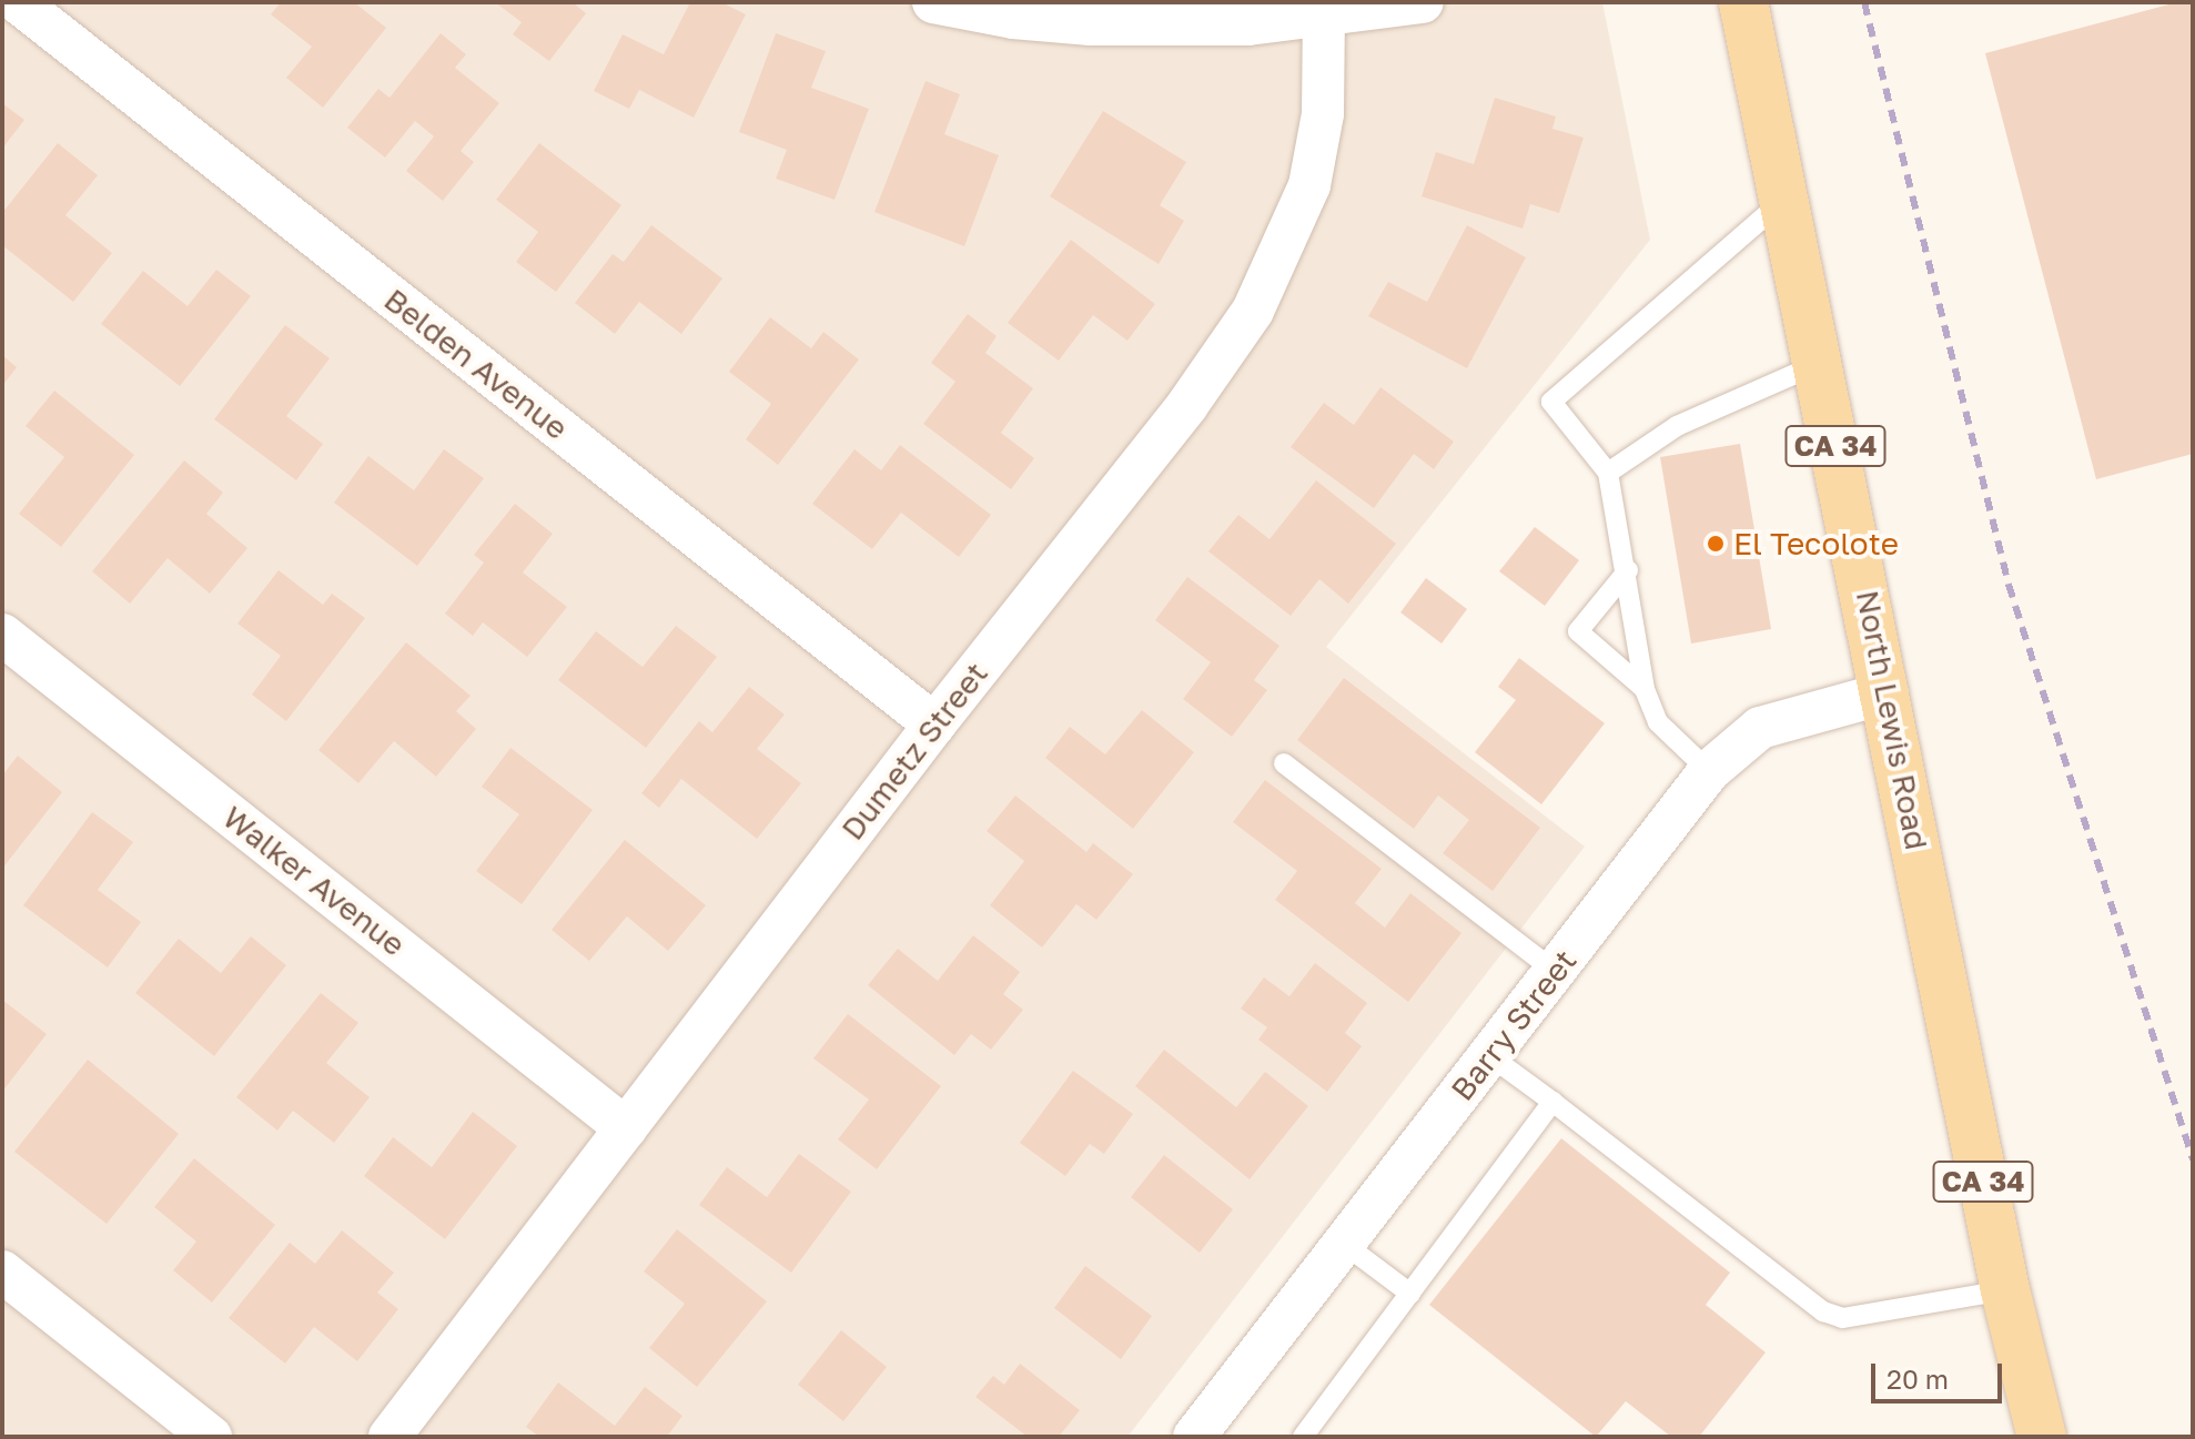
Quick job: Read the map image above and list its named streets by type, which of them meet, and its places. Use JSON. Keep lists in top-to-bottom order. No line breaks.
{"streets":{"main road":["CA 34","North Lewis Road"],"street":["Belden Avenue","Dumetz Street","Walker Avenue","Barry Street"]},"crossings":[["Belden Avenue","Dumetz Street"],["North Lewis Road","Barry Street"],["Dumetz Street","Walker Avenue"]],"places":["El Tecolote"],"scale_bar":"20 m"}
